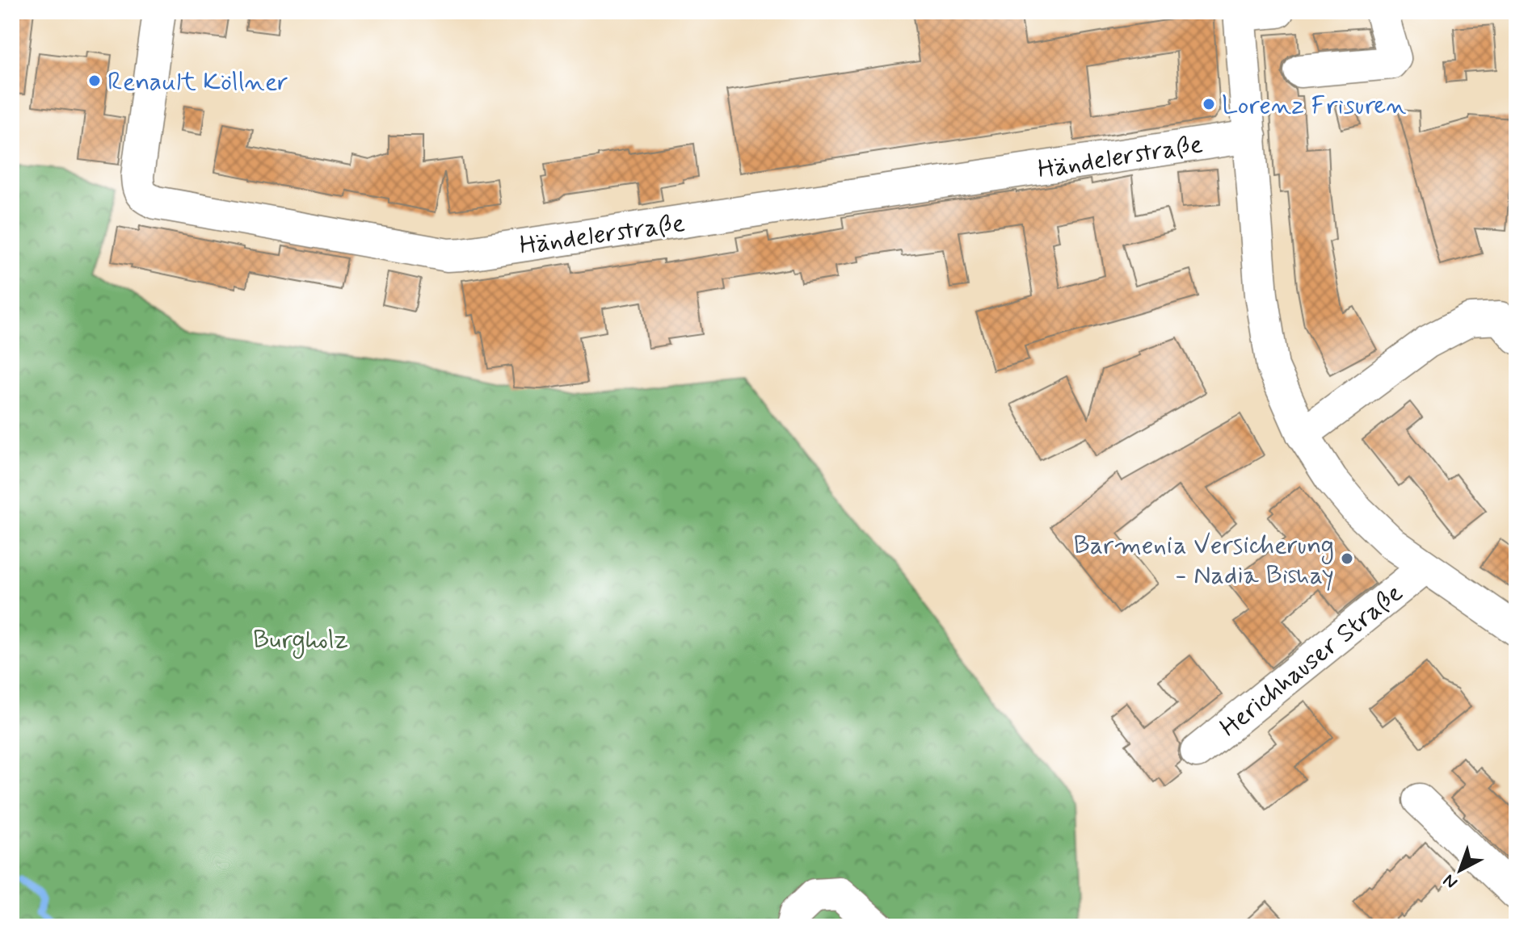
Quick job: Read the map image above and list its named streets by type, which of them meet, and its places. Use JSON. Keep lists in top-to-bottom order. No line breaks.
{"streets":{"street":["Händelerstraße","Herichhauser Straße"]},"crossings":[["Händelerstraße","Herichhauser Straße"]],"parks":["Burgholz"],"places":["Renault Köllner","Lorenz Frisuren","Barmenia Versicherung - Nadia Bishay"],"north":"bottom left"}
